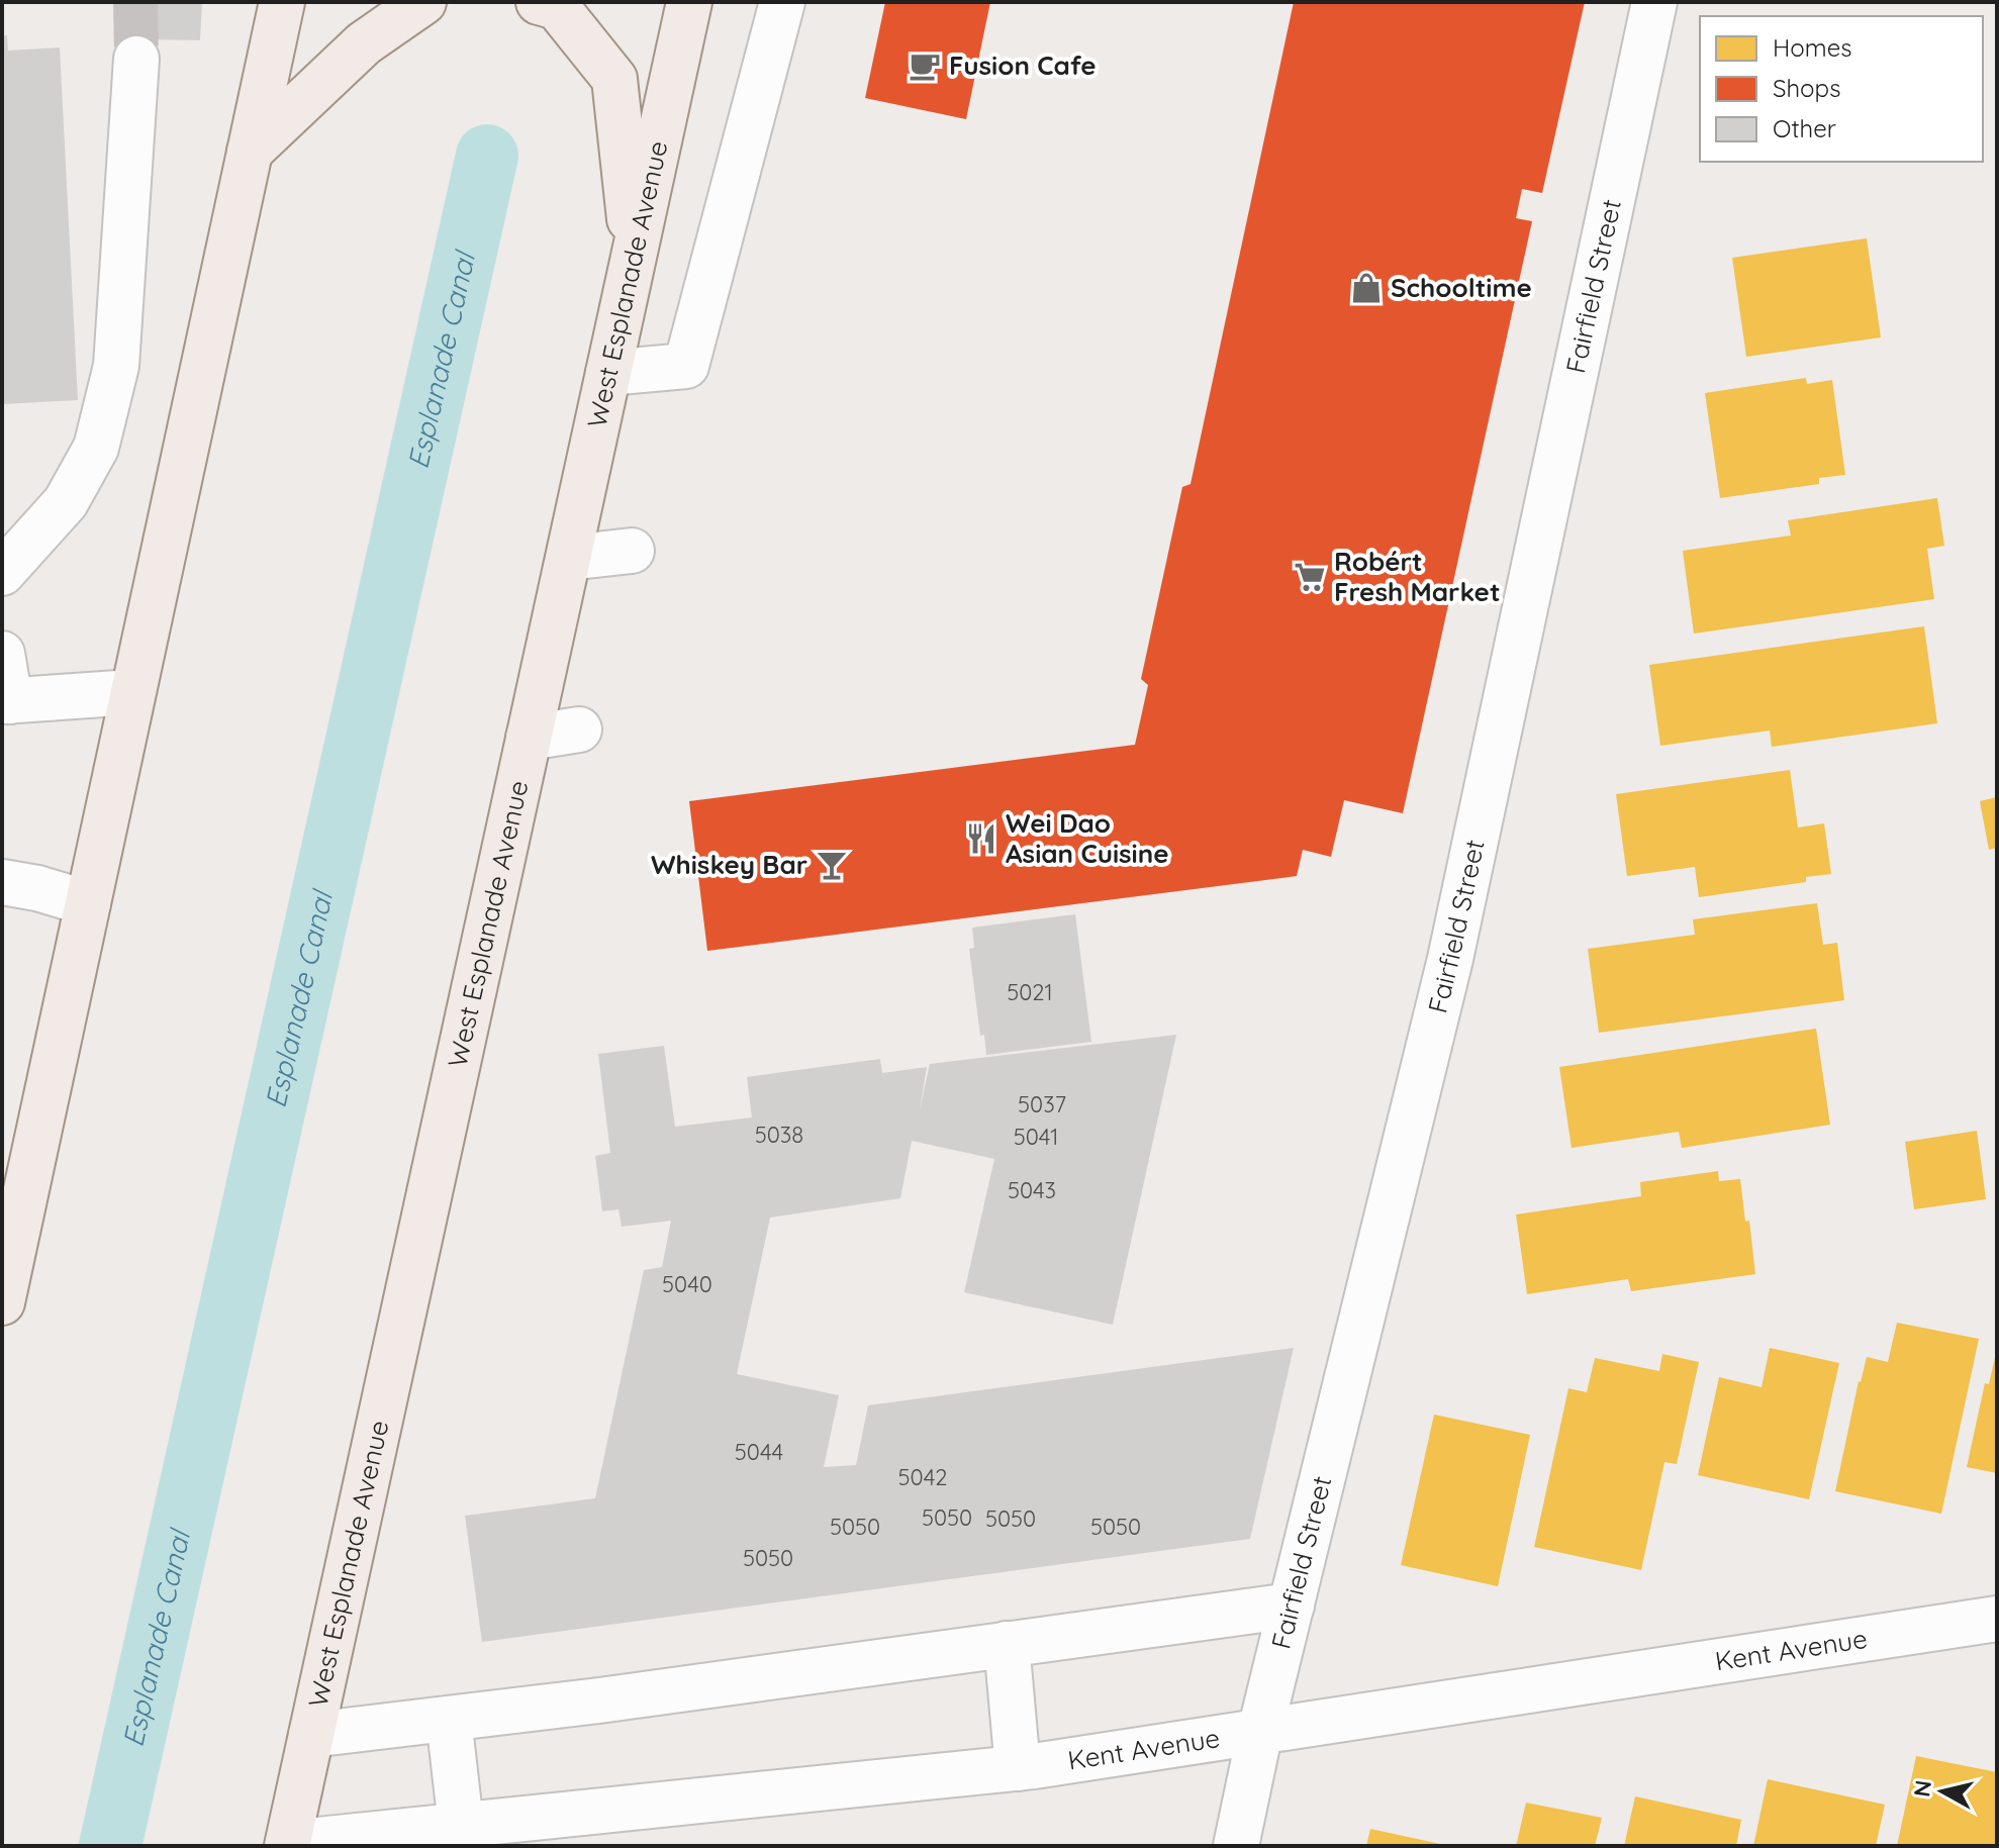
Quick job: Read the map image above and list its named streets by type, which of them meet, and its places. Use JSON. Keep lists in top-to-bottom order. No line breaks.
{"streets":{"main road":["West Esplanade Avenue"],"street":["Fairfield Street","Kent Avenue"]},"crossings":[["West Esplanade Avenue","Kent Avenue"],["Fairfield Street","Kent Avenue"]],"water":["Esplanade Canal"],"places":{"cafe":["Fusion Cafe"],"shop":["Schooltime"],"supermarket":["Robért Fresh Market"],"restaurant":["Wei Dao Asian Cuisine"],"bar":["Whiskey Bar"]},"house_numbers":["5021","5037","5038","5041","5043","5040","5044","5042","5050","5050","5050","5050","5050"],"legend":["Homes","Shops","Other"],"north":"left"}
